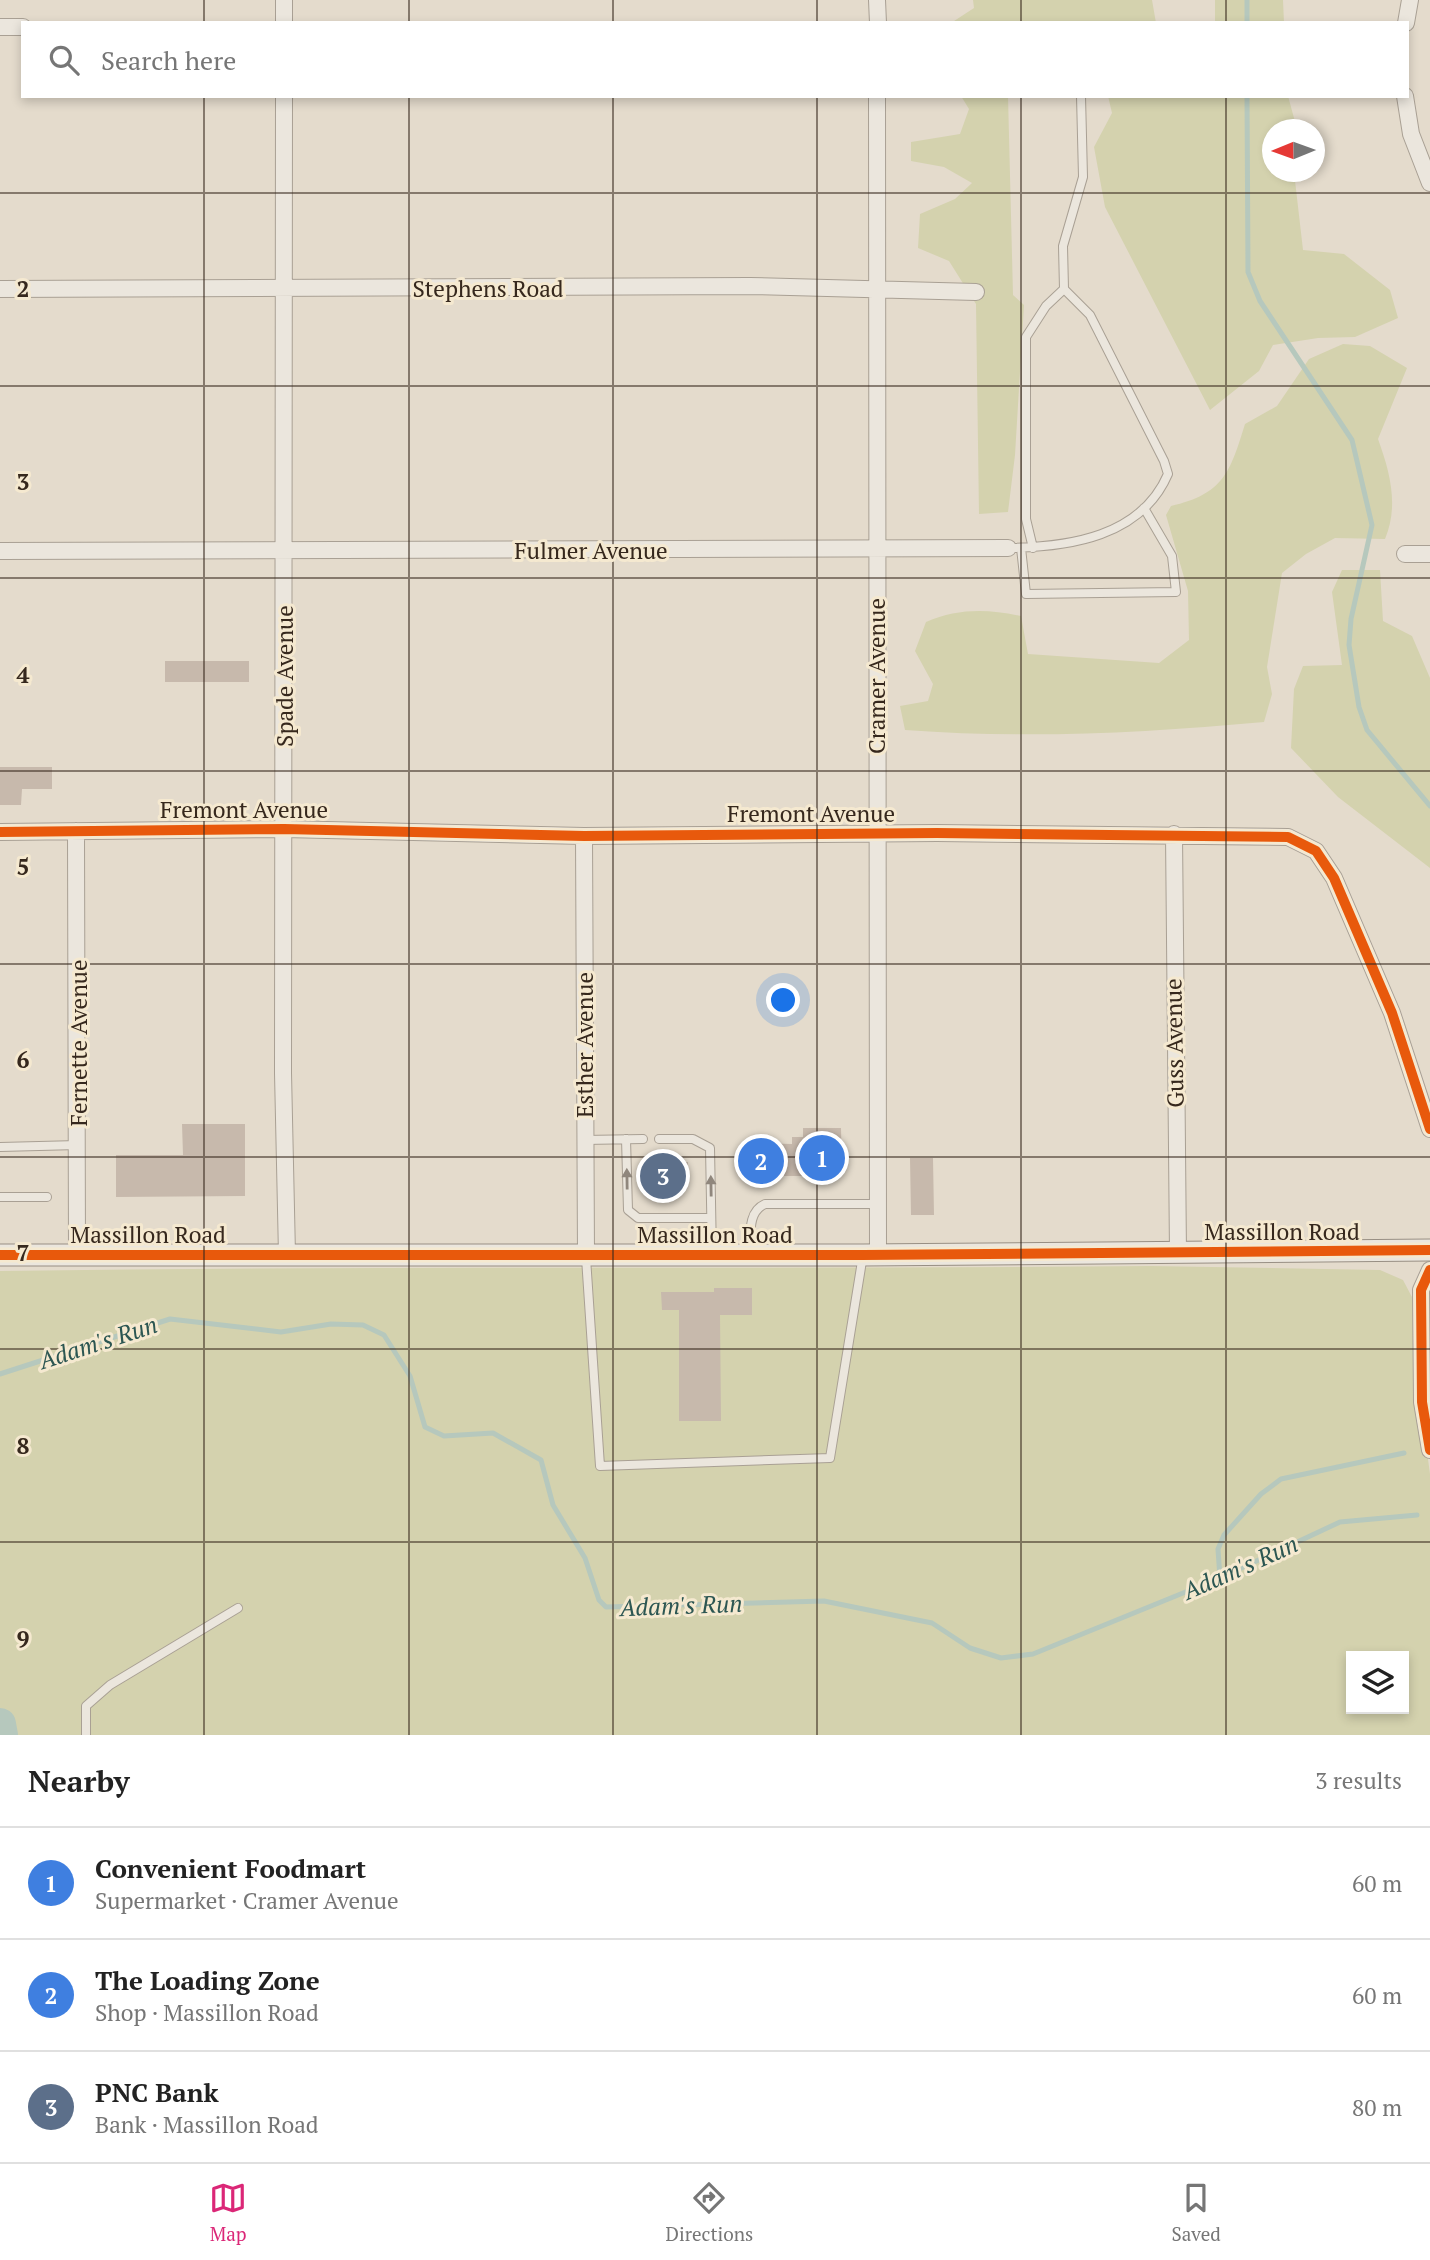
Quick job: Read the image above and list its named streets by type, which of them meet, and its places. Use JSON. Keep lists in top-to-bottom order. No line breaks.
{"streets":{"street":["Stephens Road","Fulmer Avenue","Spade Avenue","Cramer Avenue","Fremont Avenue","Fernette Avenue","Guss Avenue","Esther Avenue","Massillon Road"]},"crossings":[["Stephens Road","Spade Avenue"],["Stephens Road","Cramer Avenue"],["Fulmer Avenue","Spade Avenue"],["Fulmer Avenue","Cramer Avenue"],["Spade Avenue","Fremont Avenue"],["Spade Avenue","Massillon Road"],["Cramer Avenue","Fremont Avenue"],["Cramer Avenue","Massillon Road"],["Fremont Avenue","Fernette Avenue"],["Fremont Avenue","Guss Avenue"],["Fremont Avenue","Esther Avenue"],["Fernette Avenue","Massillon Road"],["Guss Avenue","Massillon Road"],["Esther Avenue","Massillon Road"]],"water":["Adam's Run"],"north":"left","page":{"search":"Search here","pins":["1","2","3"],"heading":["Nearby","3 results"],"list":[{"mark":"1","name":"Convenient Foodmart","note":"Supermarket · Cramer Avenue","value":"60 m"},{"mark":"2","name":"The Loading Zone","note":"Shop · Massillon Road","value":"60 m"},{"mark":"3","name":"PNC Bank","note":"Bank · Massillon Road","value":"80 m"}],"nav":["Map","Directions","Saved"]},"grid":{"rows":["2","3","4","5","6","7","8","9"]}}
